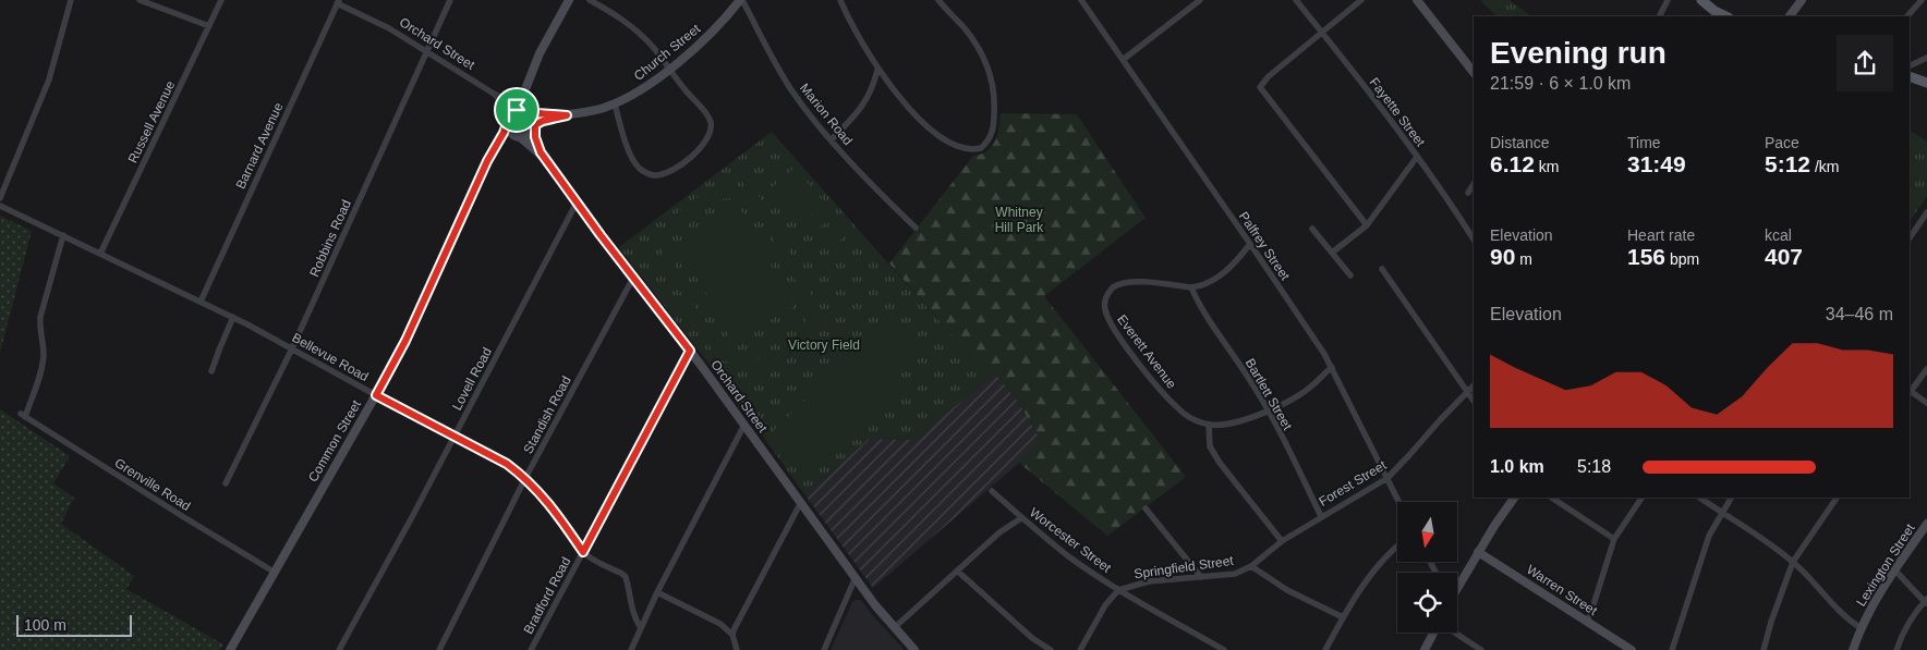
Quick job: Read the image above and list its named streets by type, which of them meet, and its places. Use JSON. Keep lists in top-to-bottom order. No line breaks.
{"streets":{"main road":["Orchard Street","Church Street","Common Street","Lexington Street","Warren Street"],"street":["Fayette Street","Marion Road","Russell Avenue","Barnard Avenue","Robbins Road","Palfrey Street","Everett Avenue","Bellevue Road","Lovell Road","Bartlett Street","Standish Road","Forest Street","Grenville Road","Worcester Street","Springfield Street","Bradford Road"]},"crossings":[["Orchard Street","Church Street"],["Orchard Street","Barnard Avenue"],["Orchard Street","Robbins Road"],["Orchard Street","Lovell Road"],["Orchard Street","Standish Road"],["Orchard Street","Common Street"],["Orchard Street","Bradford Road"],["Church Street","Marion Road"],["Church Street","Common Street"],["Russell Avenue","Bellevue Road"],["Barnard Avenue","Bellevue Road"],["Robbins Road","Bellevue Road"],["Palfrey Street","Everett Avenue"],["Palfrey Street","Forest Street"],["Everett Avenue","Bartlett Street"],["Bellevue Road","Lovell Road"],["Bellevue Road","Standish Road"],["Bellevue Road","Common Street"],["Bellevue Road","Grenville Road"],["Bellevue Road","Bradford Road"],["Bartlett Street","Forest Street"],["Common Street","Grenville Road"],["Forest Street","Springfield Street"],["Worcester Street","Springfield Street"]],"parks":["Whitney Hill Park","Victory Field"],"scale_bar":"100 m","north":"bottom","page":{"heading":["Evening run","21:59 · 6 × 1.0 km"],"stats":[["Distance","6.12 km"],["Time","31:49"],["Pace","5:12 /km"],["Elevation","90 m"],["Heart rate","156 bpm"],["kcal","407"]],"chart":["Elevation","34–46 m"],"list":[{"name":"1.0 km","note":"5:18"}],"scale":"100 m"}}
